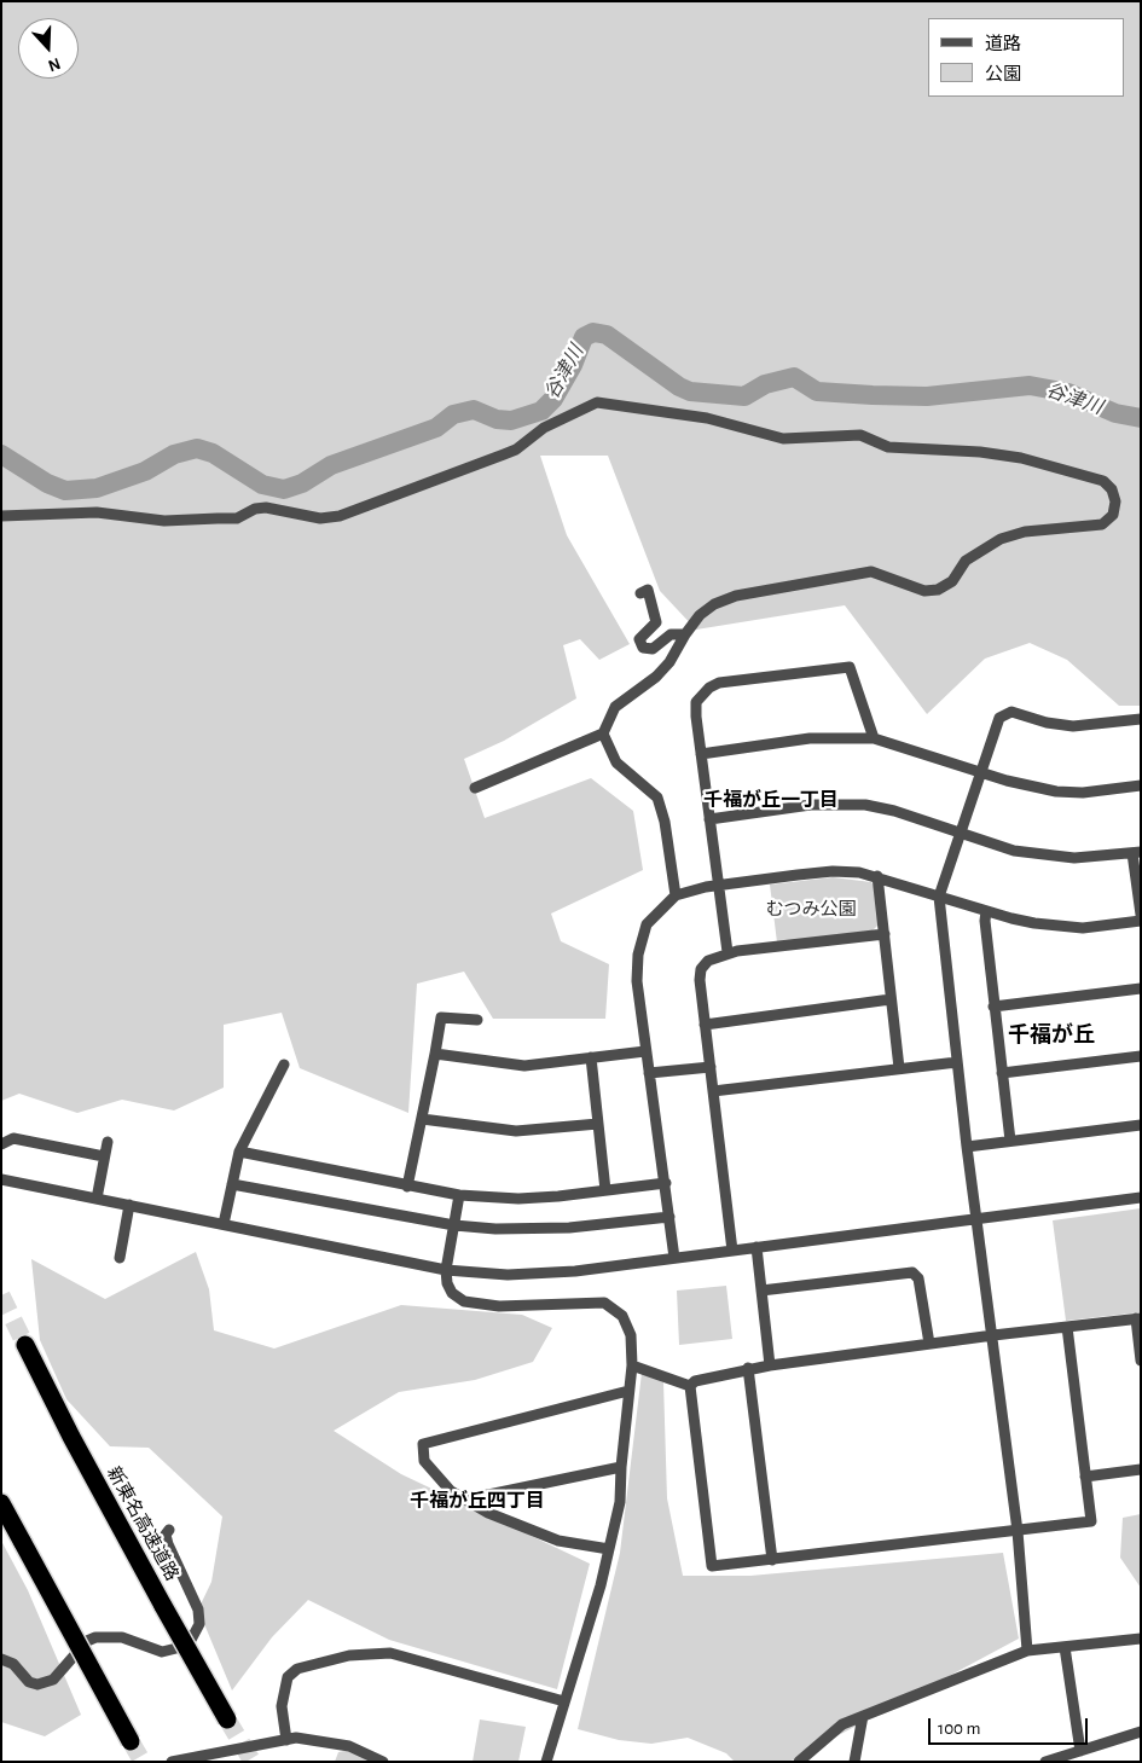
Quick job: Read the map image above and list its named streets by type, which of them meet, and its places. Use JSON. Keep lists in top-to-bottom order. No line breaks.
{"streets":{"highway":["新東名高速道路"]},"districts":["千福が丘一丁目","千福が丘","千福が丘四丁目"],"water":["谷津川"],"parks":["むつみ公園"],"legend":["道路","公園"],"scale_bar":"100 m","north":"bottom"}
